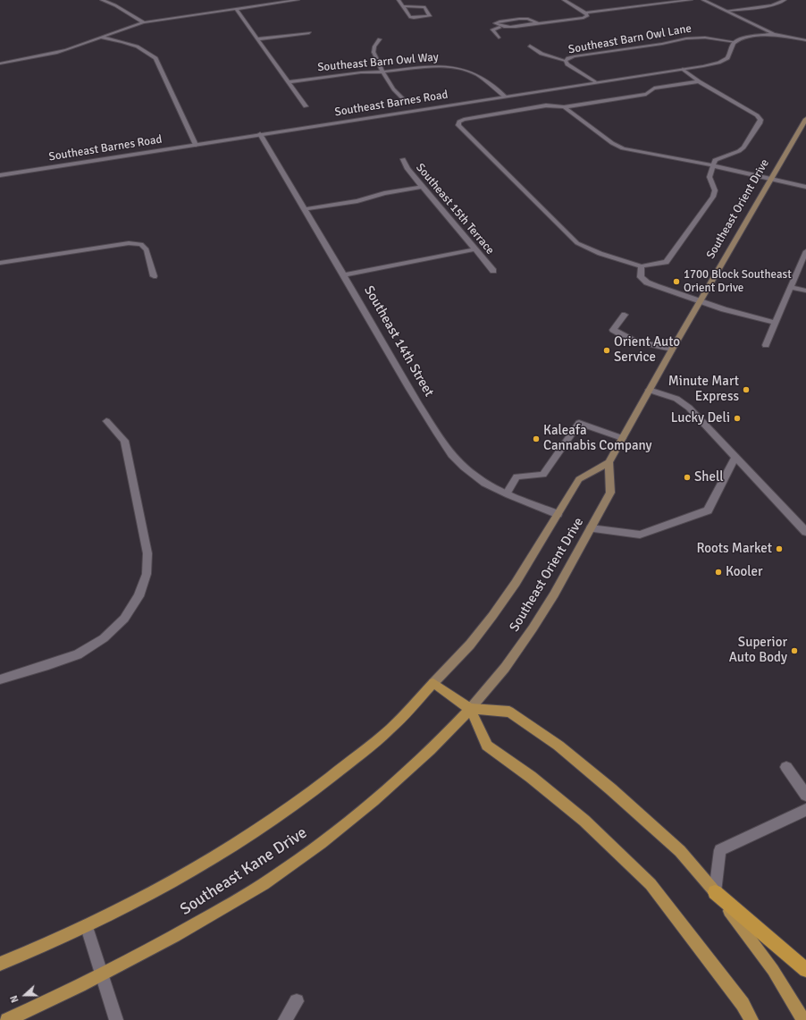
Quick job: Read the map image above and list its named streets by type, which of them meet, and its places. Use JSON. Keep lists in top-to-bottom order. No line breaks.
{"streets":{"main road":["Southeast Orient Drive","Southeast Kane Drive"],"street":["Southeast Barn Owl Lane","Southeast Barn Owl Way","Southeast Barnes Road","Southeast 15th Terrace","Southeast 14th Street"]},"crossings":[["Southeast Barn Owl Lane","Southeast Barnes Road"],["Southeast Barn Owl Way","Southeast Barnes Road"],["Southeast Barnes Road","Southeast 14th Street"],["Southeast Orient Drive","Southeast 14th Street"],["Southeast Orient Drive","Southeast Kane Drive"]],"places":["1700 Block Southeast Orient Drive","Orient Auto Service","Minute Mart Express","Lucky Deli","Kaleafa Cannabis Company","Shell","Roots Market","Kooler","Superior Auto Body"],"north":"left"}
